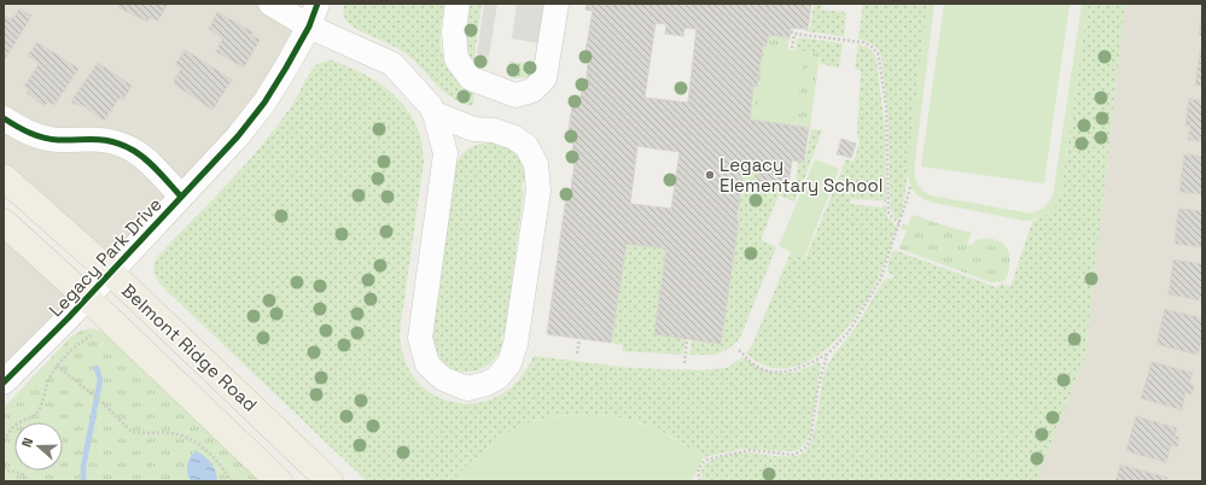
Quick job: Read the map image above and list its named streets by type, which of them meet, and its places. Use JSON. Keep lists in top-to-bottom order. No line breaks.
{"streets":{"main road":["Belmont Ridge Road"],"street":["Legacy Park Drive"]},"crossings":[["Legacy Park Drive","Belmont Ridge Road"]],"places":["Legacy Elementary School"],"north":"left"}
